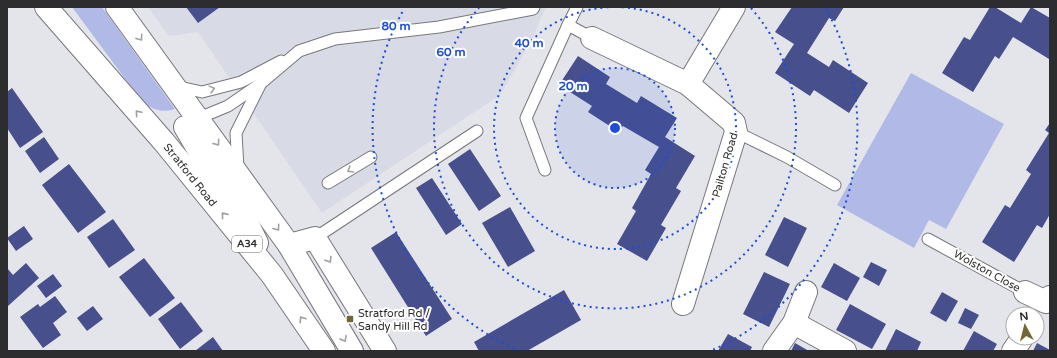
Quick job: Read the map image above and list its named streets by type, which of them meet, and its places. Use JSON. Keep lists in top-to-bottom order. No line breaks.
{"streets":{"main road":["Pailton Road","Stratford Road","A34","Wolston Close"]},"places":{"transit":["Stratford Rd / Sandy Hill Rd"]},"north":"top","rings":["80 m","40 m","60 m","20 m"]}
